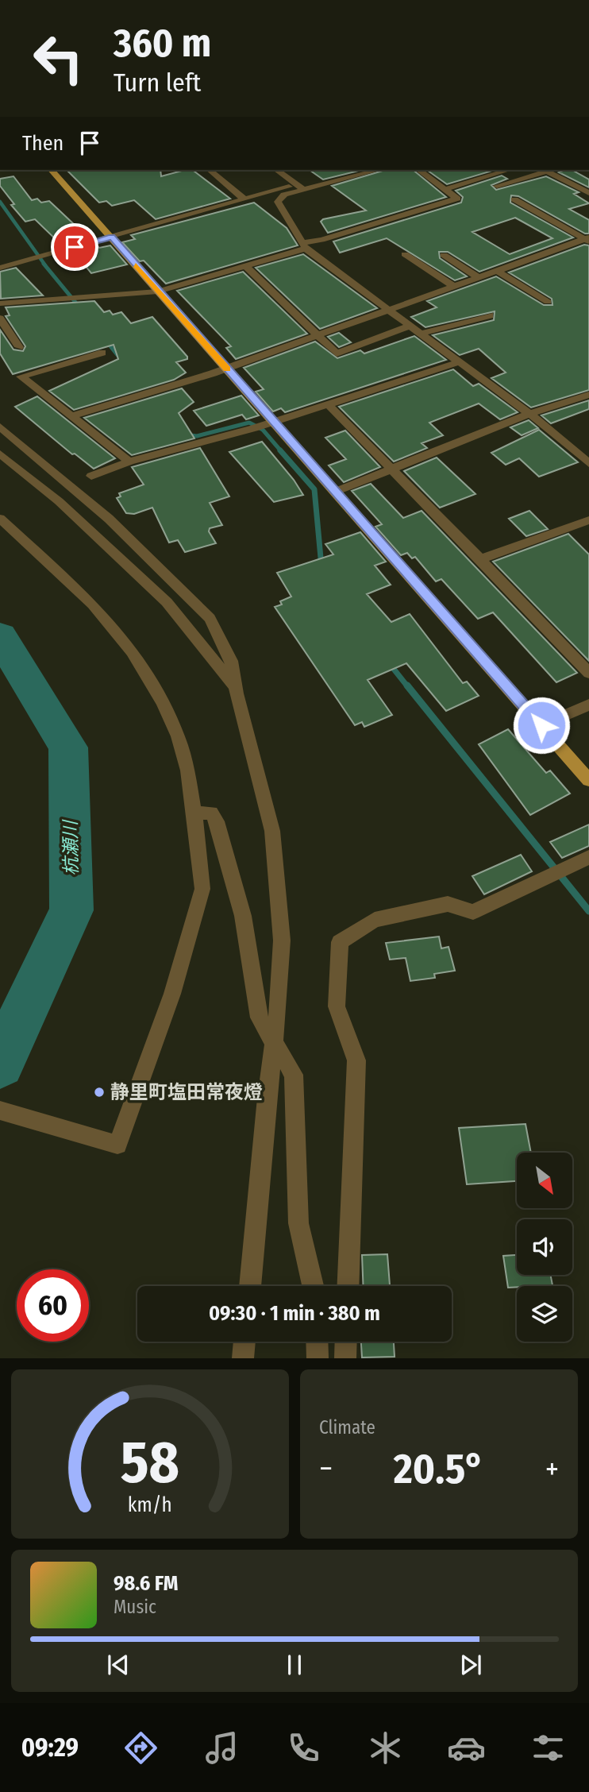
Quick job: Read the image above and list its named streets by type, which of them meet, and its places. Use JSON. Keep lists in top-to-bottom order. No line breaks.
{"water":["杭瀬川"],"places":["静里町塩田常夜燈"],"north":"bottom right","page":{"turn":["360 m","Turn left"],"then":"Then","limit":"60","trip":"09:30 · 1 min · 380 m","tile":"Climate","heat":["−","20.5°","+"],"song":["98.6 FM","Music"],"tabs":"09:29","gauge":["58","km/h"]}}
